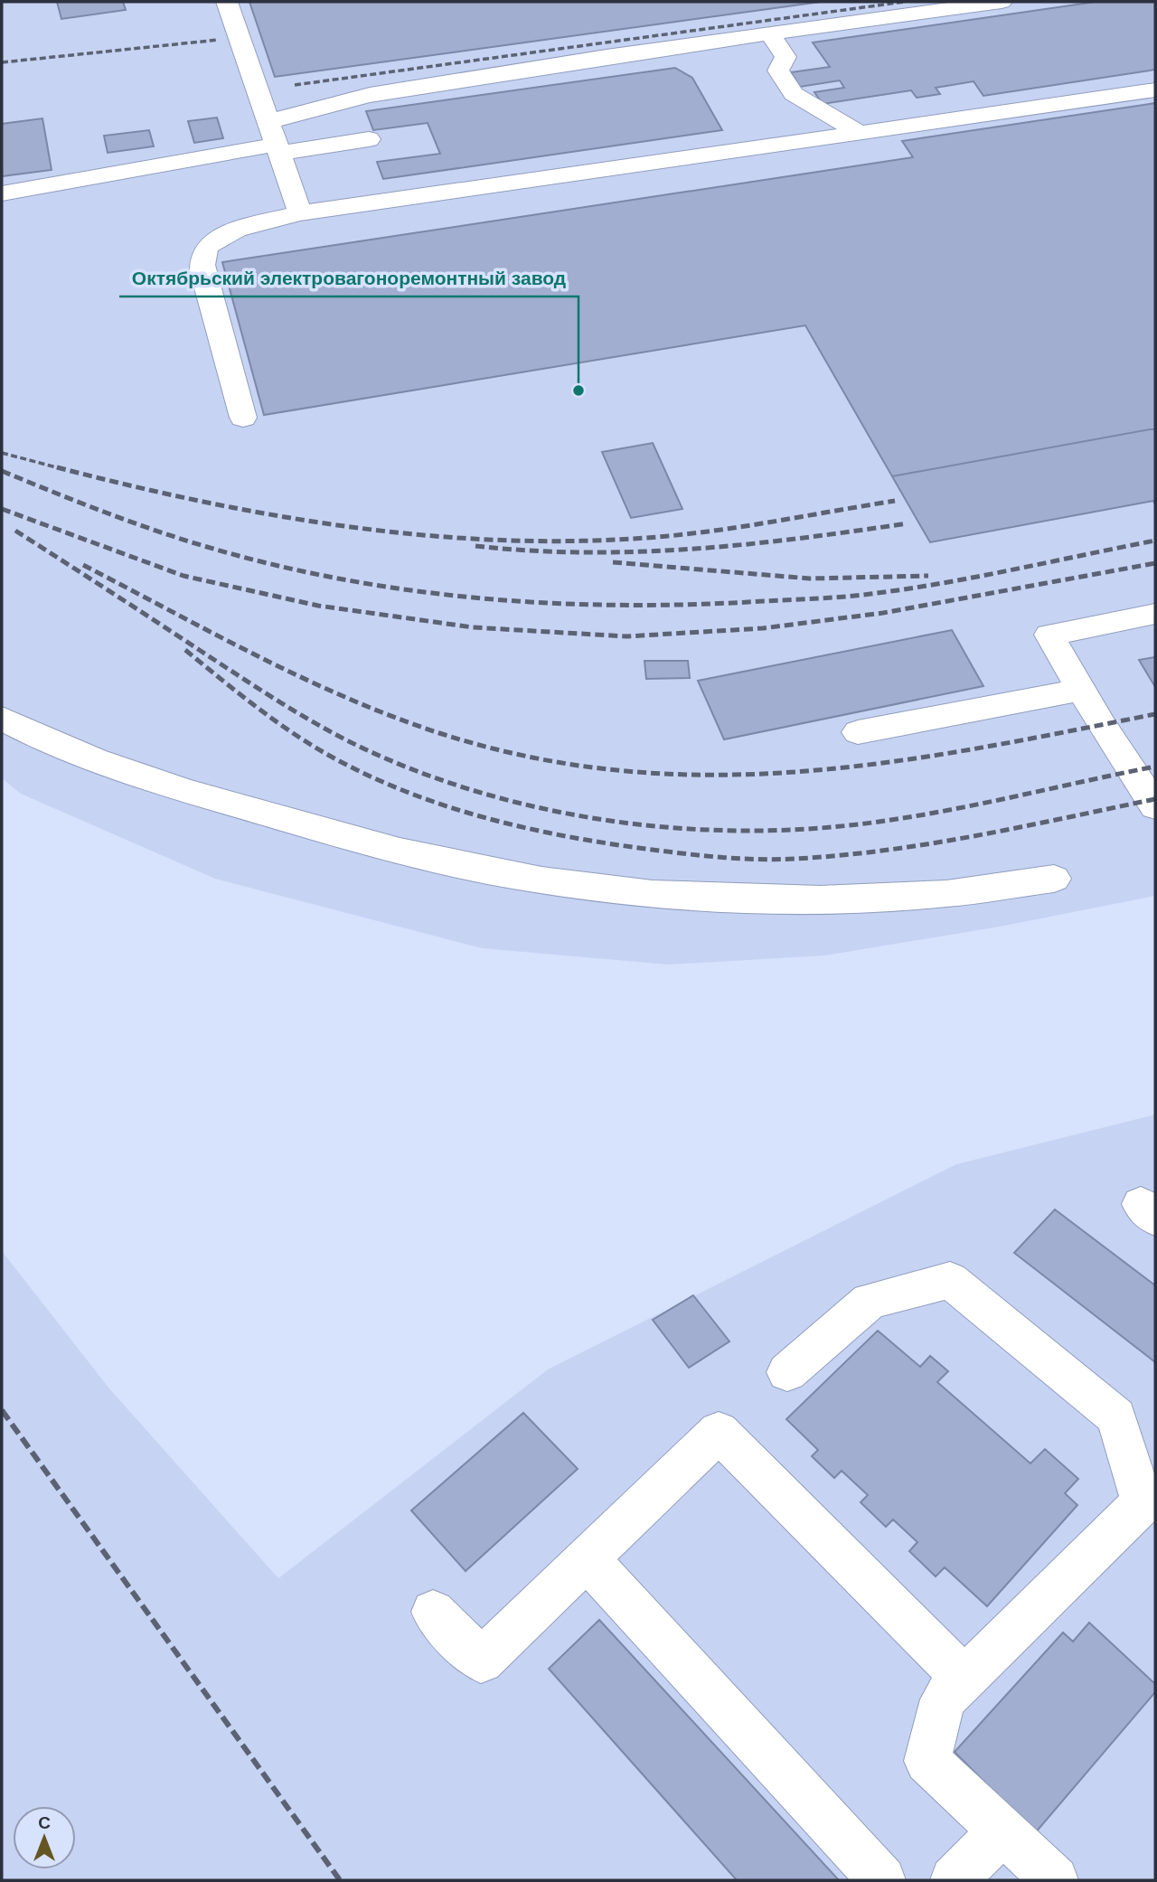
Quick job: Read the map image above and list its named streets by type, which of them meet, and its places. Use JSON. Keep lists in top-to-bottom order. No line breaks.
{"places":["Октябрьский электровагоноремонтный завод"],"north":"top"}
